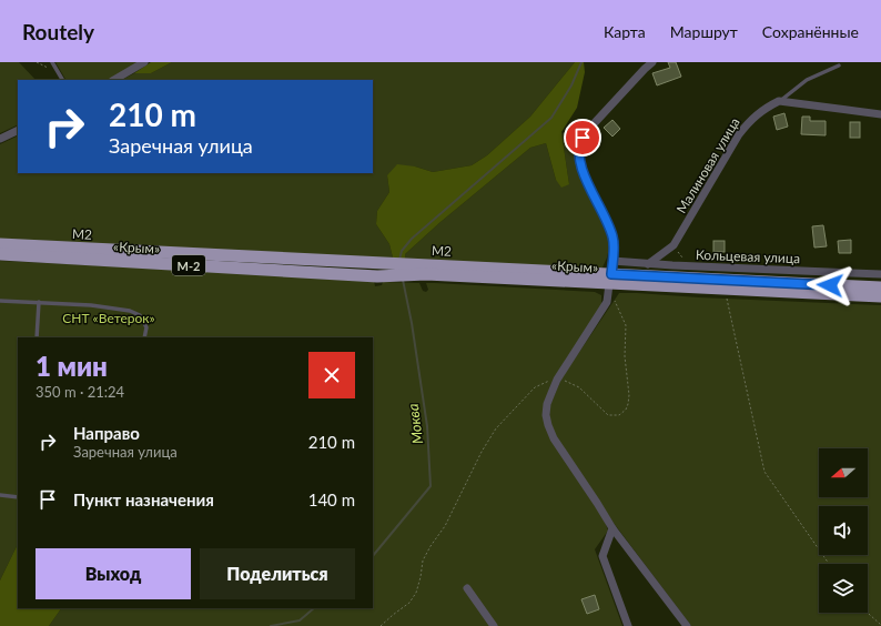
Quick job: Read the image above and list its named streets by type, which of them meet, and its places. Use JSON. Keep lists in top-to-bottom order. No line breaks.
{"streets":{"highway":["М2","«Крым»","М-2"],"street":["Малиновая улица","Кольцевая улица"]},"crossings":[["Малиновая улица","Кольцевая улица"]],"water":["Моква"],"parks":["СНТ «Ветерок»"],"north":"left","page":{"header":"Routely","nav":["Карта","Маршрут","Сохранённые"],"turn":["210 m","Заречная улица"],"heading":["1 мин","350 m · 21:24"],"list":[{"name":"Направо","note":"Заречная улица","value":"210 m"},{"name":"Пункт назначения","value":"140 m"}],"buttons":["Выход","Поделиться"]}}
